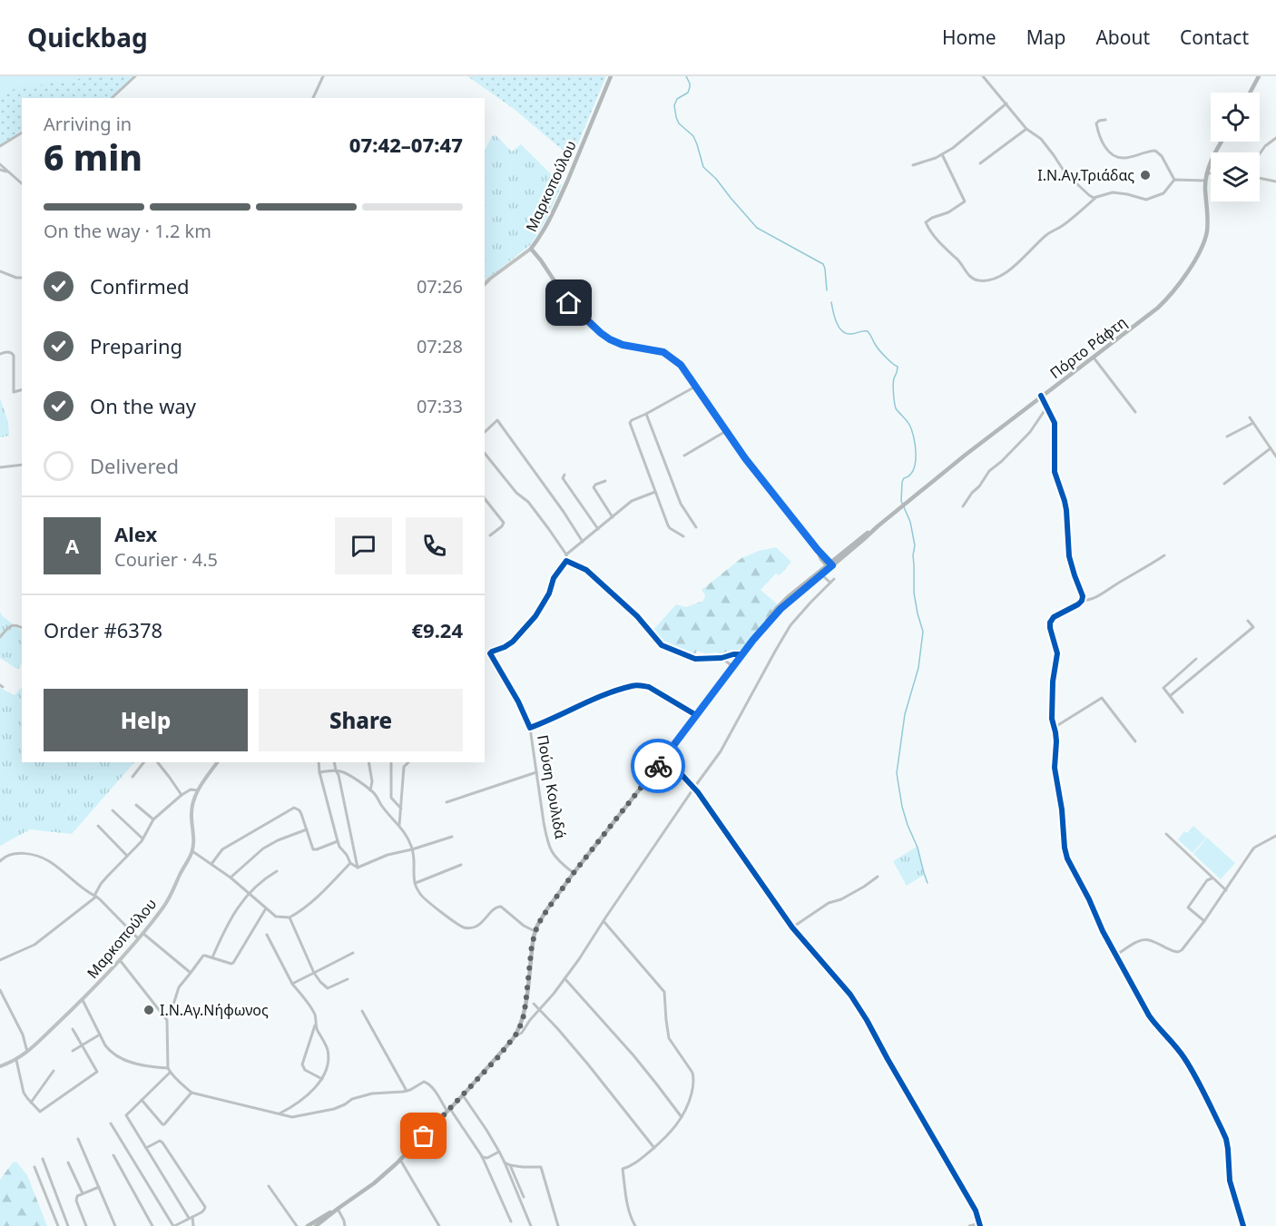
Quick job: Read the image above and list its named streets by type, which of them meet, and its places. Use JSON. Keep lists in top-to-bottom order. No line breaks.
{"streets":{"main road":["Μαρκοπούλου","Πόρτο Ράφτη"],"street":["Πούση Κουλιδά"]},"crossings":[["Πόρτο Ράφτη","Πούση Κουλιδά"]],"places":["Ι.Ν.Αγ.Τριάδας","Ι.Ν.Αγ.Νήφωνος"],"page":{"header":"Quickbag","nav":["Home","Map","About","Contact"],"heading":["6 min","Arriving in","07:42–07:47"],"panel":["Alex","Courier · 4.5","Order #6378","€9.24"],"bar":"On the way · 1.2 km","list":[["Confirmed","07:26"],["Preparing","07:28"],["On the way","07:33"],"Delivered"],"round":"A","buttons":["Help","Share"]}}
